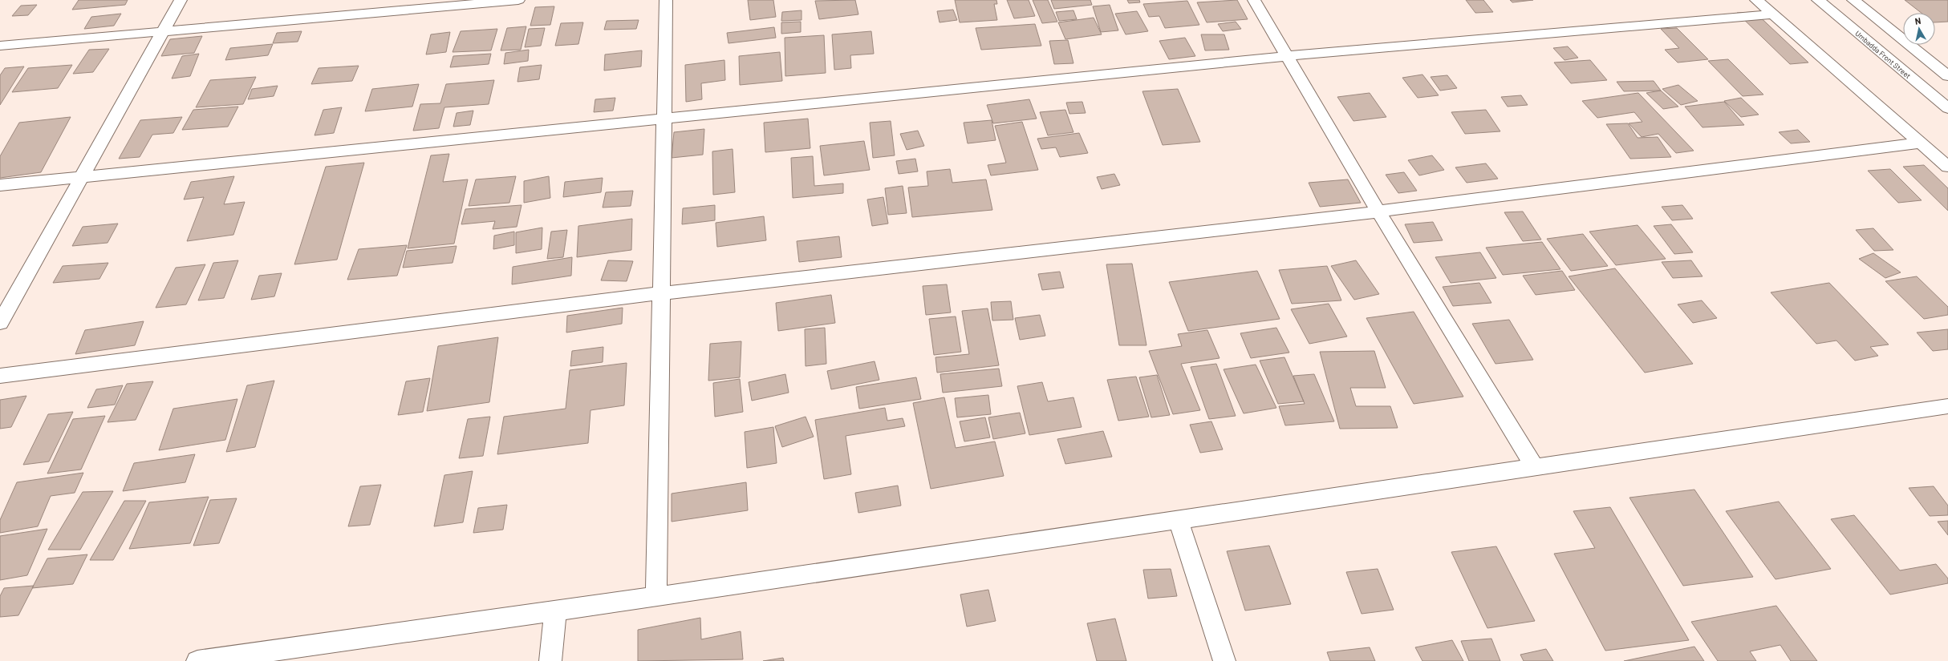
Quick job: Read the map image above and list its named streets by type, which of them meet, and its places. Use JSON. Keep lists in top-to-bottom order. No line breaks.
{"streets":{"street":["Umbadda Front Street"]},"north":"top"}
